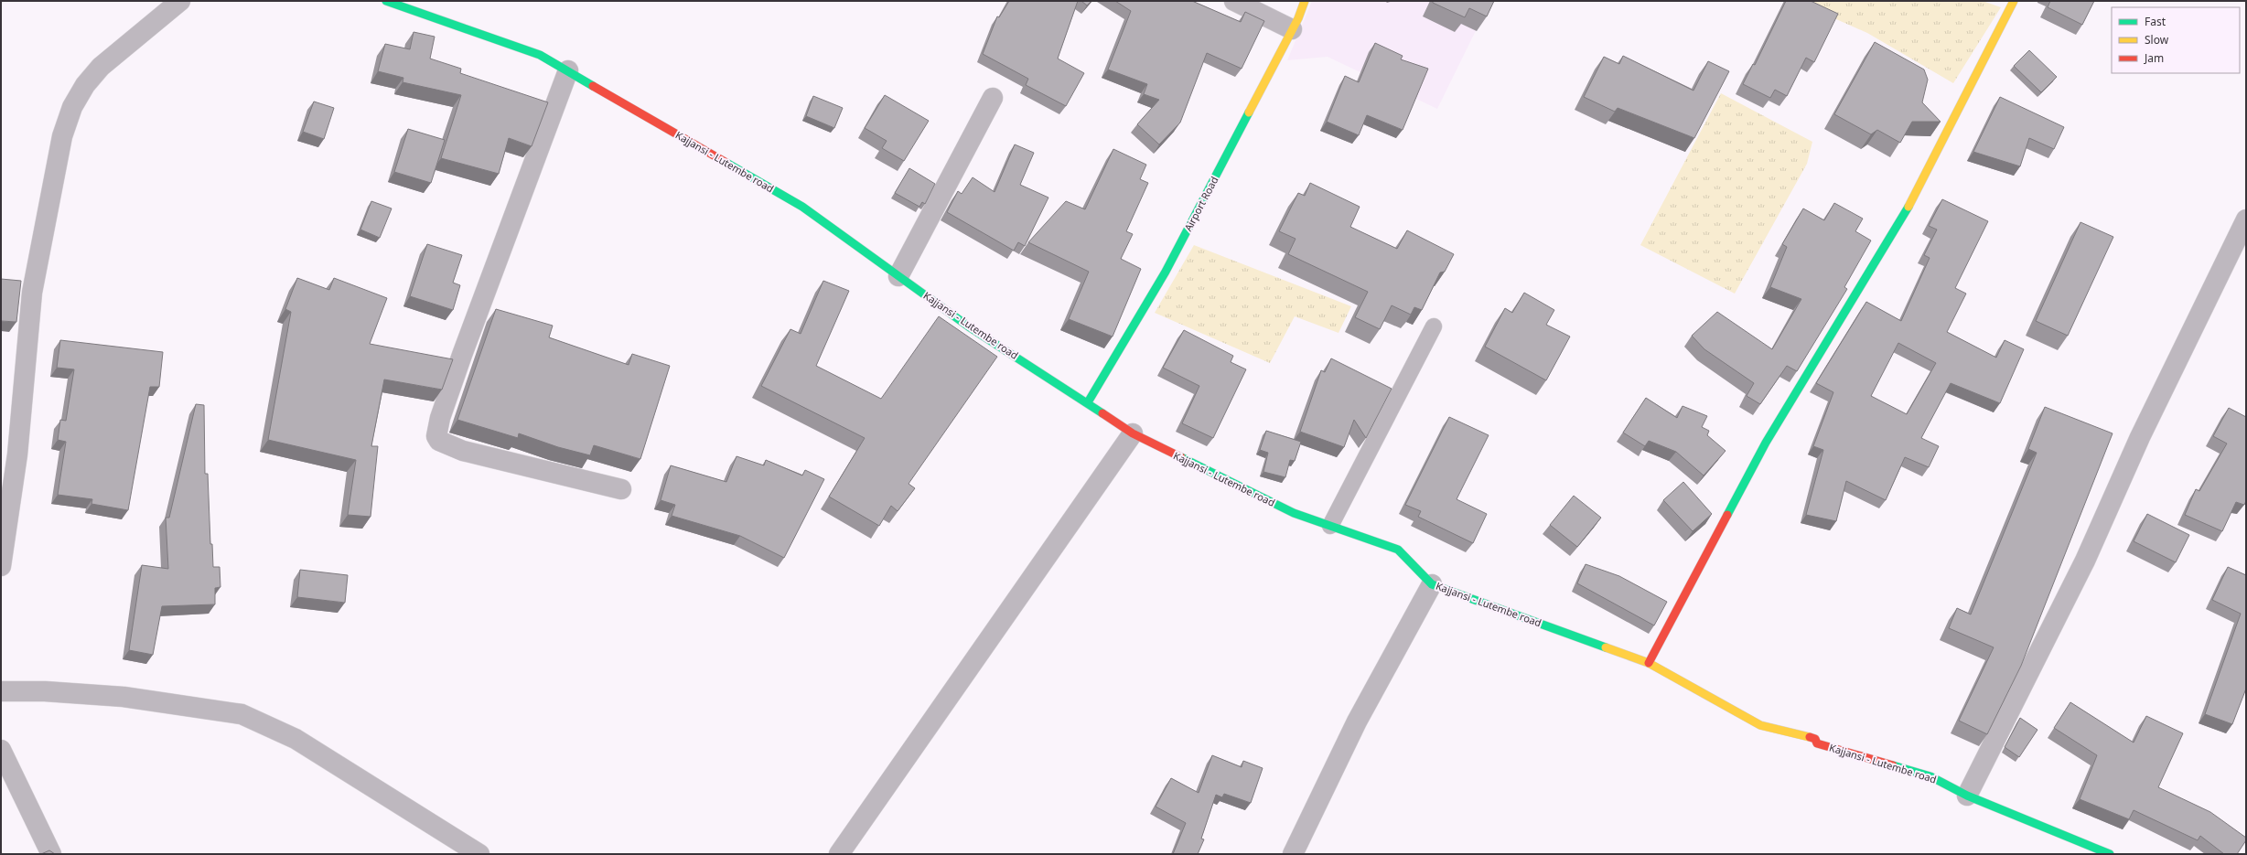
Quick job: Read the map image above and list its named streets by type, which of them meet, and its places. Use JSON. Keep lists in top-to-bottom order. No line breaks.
{"streets":{"street":["Kajjansi - Lutembe road","Airport Road"]},"crossings":[["Kajjansi - Lutembe road","Airport Road"]],"legend":["Fast","Slow","Jam"]}
